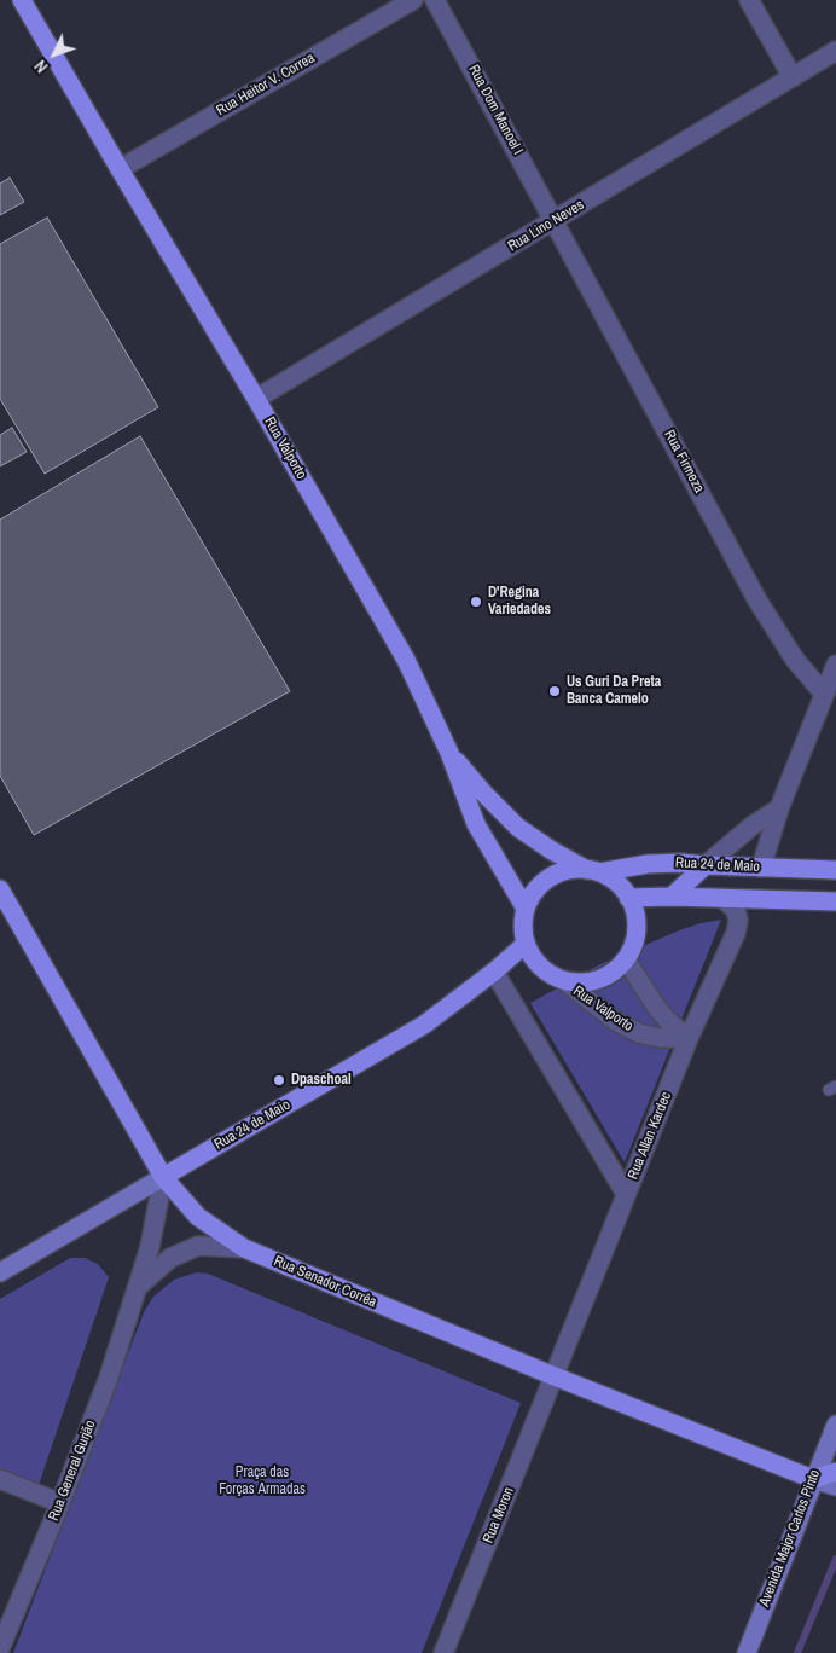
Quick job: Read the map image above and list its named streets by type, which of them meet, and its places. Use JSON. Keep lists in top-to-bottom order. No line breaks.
{"streets":{"main road":["Rua Valporto","Rua 24 de Maio","Rua Senador Corrêa"],"street":["Rua Heitor V. Correa","Rua Dom Manoel I","Rua Lino Neves","Rua Firmeza","Rua Allan Kardec","Rua General Gurjão","Rua Moron","Avenida Major Carlos Pinto"]},"crossings":[["Rua Heitor V. Correa","Rua Valporto"],["Rua Dom Manoel I","Rua Lino Neves"],["Rua Dom Manoel I","Rua Firmeza"],["Rua Lino Neves","Rua Valporto"],["Rua Lino Neves","Rua Firmeza"],["Rua Valporto","Rua 24 de Maio"],["Rua Valporto","Rua Allan Kardec"],["Rua 24 de Maio","Rua Senador Corrêa"],["Rua 24 de Maio","Rua General Gurjão"],["Rua Allan Kardec","Rua Senador Corrêa"],["Rua Allan Kardec","Rua Moron"],["Rua Senador Corrêa","Rua General Gurjão"],["Rua Senador Corrêa","Rua Moron"],["Rua Senador Corrêa","Avenida Major Carlos Pinto"]],"parks":["Praça das Forças Armadas"],"places":["D'Regina Variedades","Us Guri Da Preta Banca Camelo","Dpaschoal"],"north":"bottom left"}
